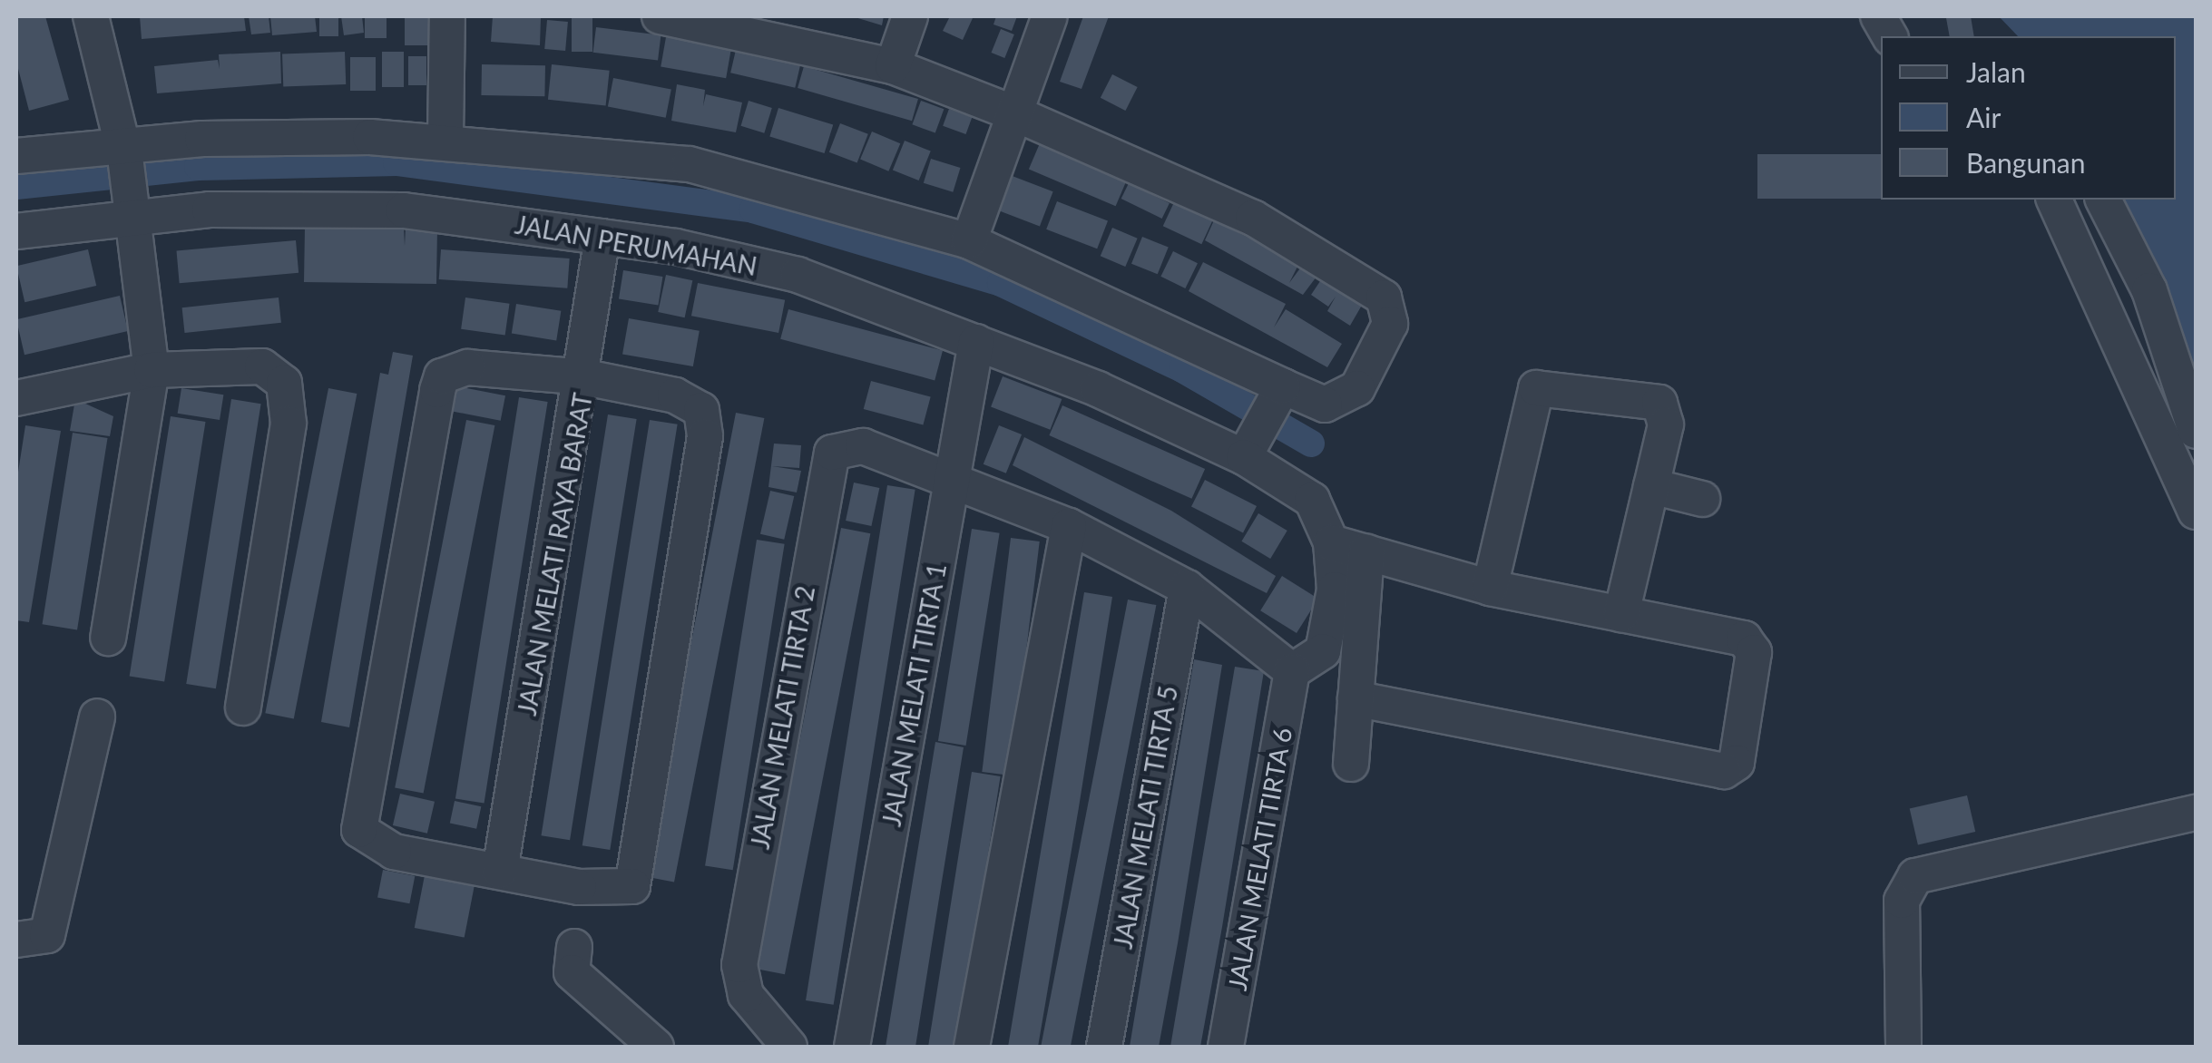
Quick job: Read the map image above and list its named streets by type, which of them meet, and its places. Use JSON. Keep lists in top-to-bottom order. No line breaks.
{"streets":{"street":["JALAN PERUMAHAN","JALAN MELATI RAYA BARAT","JALAN MELATI TIRTA 1","JALAN MELATI TIRTA 2","JALAN MELATI TIRTA 5","JALAN MELATI TIRTA 6"]},"crossings":[["JALAN PERUMAHAN","JALAN MELATI RAYA BARAT"],["JALAN PERUMAHAN","JALAN MELATI TIRTA 1"],["JALAN MELATI TIRTA 1","JALAN MELATI TIRTA 2"],["JALAN MELATI TIRTA 2","JALAN MELATI TIRTA 5"],["JALAN MELATI TIRTA 2","JALAN MELATI TIRTA 6"]],"legend":["Jalan","Air","Bangunan"]}
